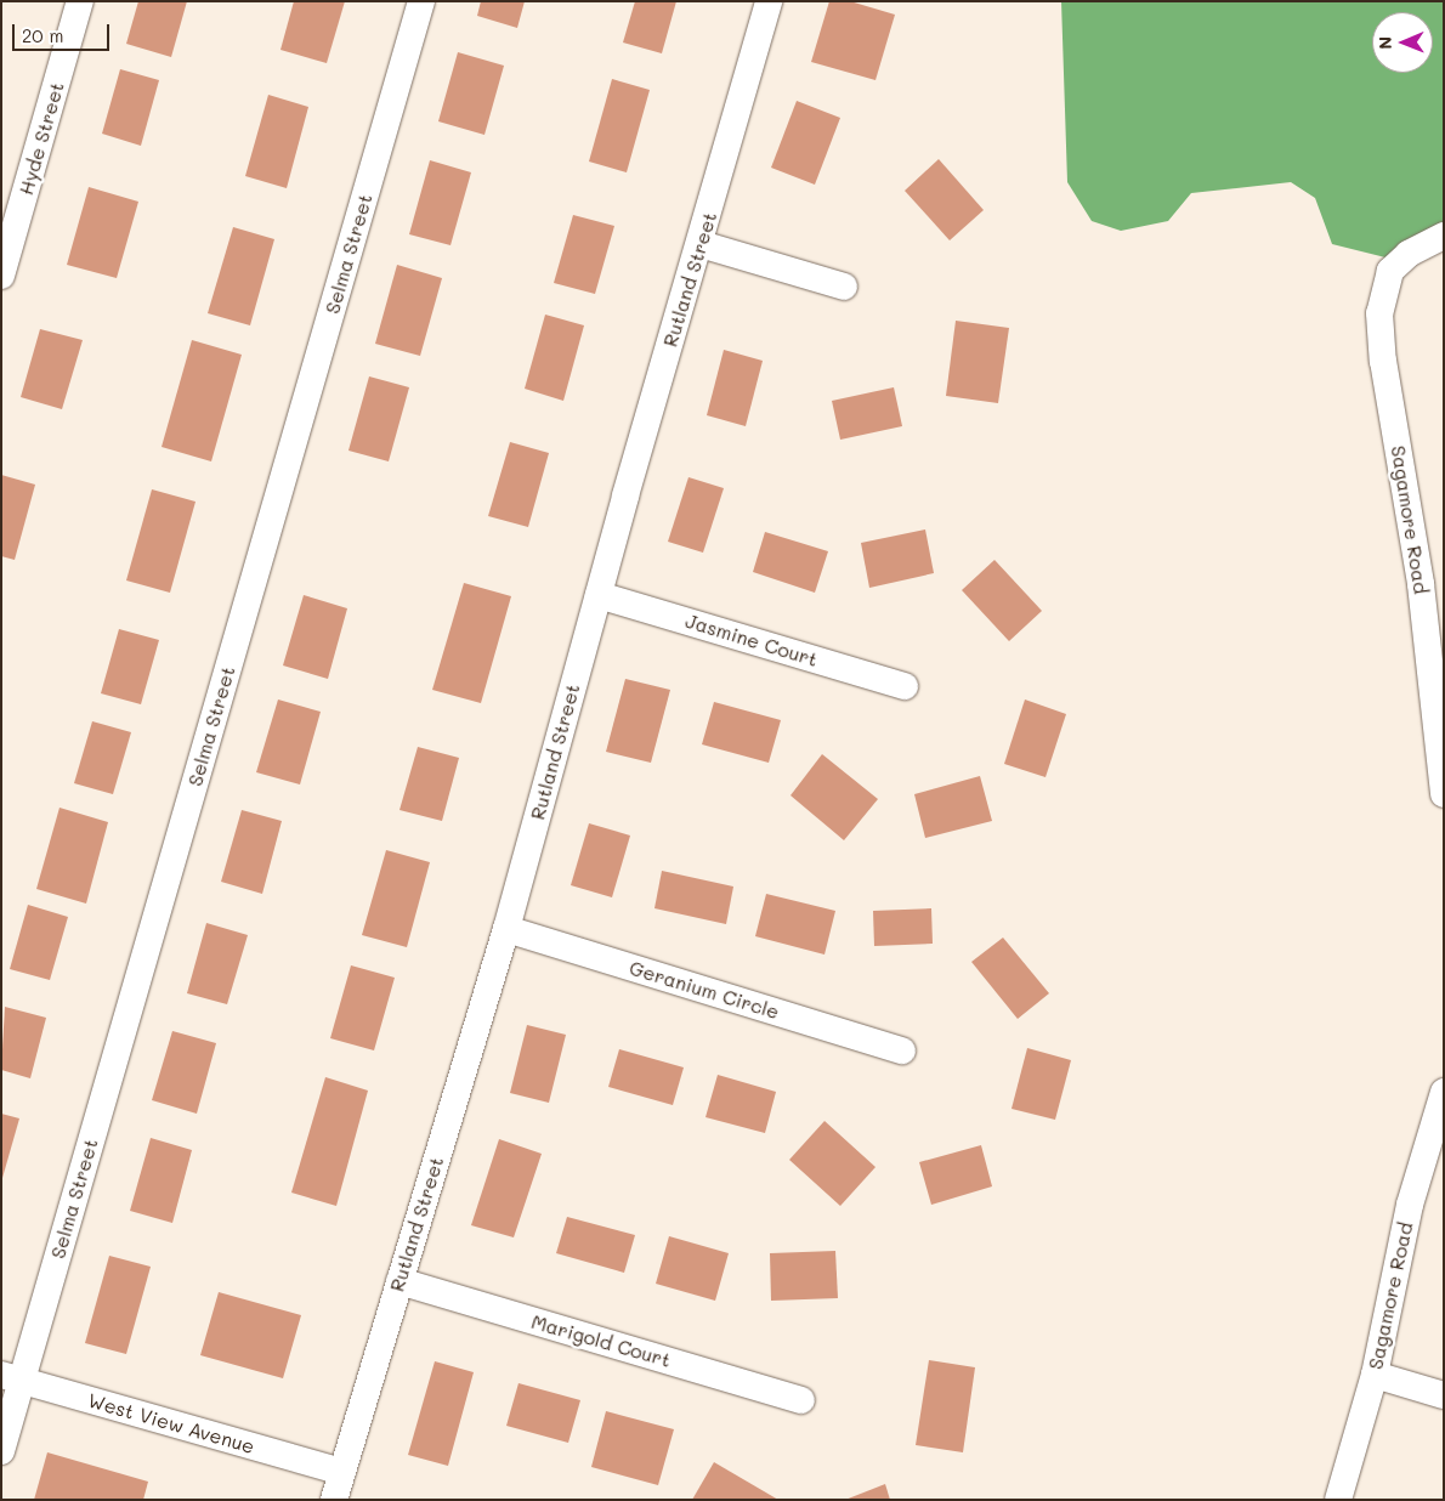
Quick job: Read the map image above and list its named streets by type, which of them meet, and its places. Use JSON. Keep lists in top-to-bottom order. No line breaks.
{"streets":{"street":["Hyde Street","Selma Street","Rutland Street","Sagamore Road","Jasmine Court","Geranium Circle","Marigold Court","West View Avenue"]},"crossings":[["Selma Street","West View Avenue"],["Rutland Street","Jasmine Court"],["Rutland Street","Geranium Circle"],["Rutland Street","Marigold Court"],["Rutland Street","West View Avenue"]],"scale_bar":"20 m","north":"left"}
